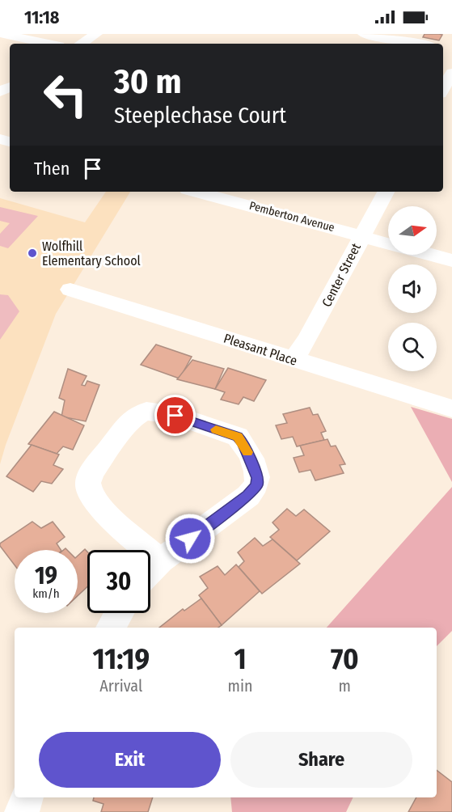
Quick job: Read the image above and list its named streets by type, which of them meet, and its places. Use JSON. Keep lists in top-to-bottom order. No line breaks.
{"streets":{"street":["Pemberton Avenue","Center Street","Pleasant Place"]},"crossings":[["Pemberton Avenue","Center Street"],["Center Street","Pleasant Place"]],"places":["Wolfhill Elementary School"],"north":"right","page":{"status":"11:18","turn":["30 m","Steeplechase Court"],"then":"Then","speed":"19 km/h","limit":"30","eta":["11:19","Arrival","1","min","70","m"],"buttons":["Exit","Share"]}}
